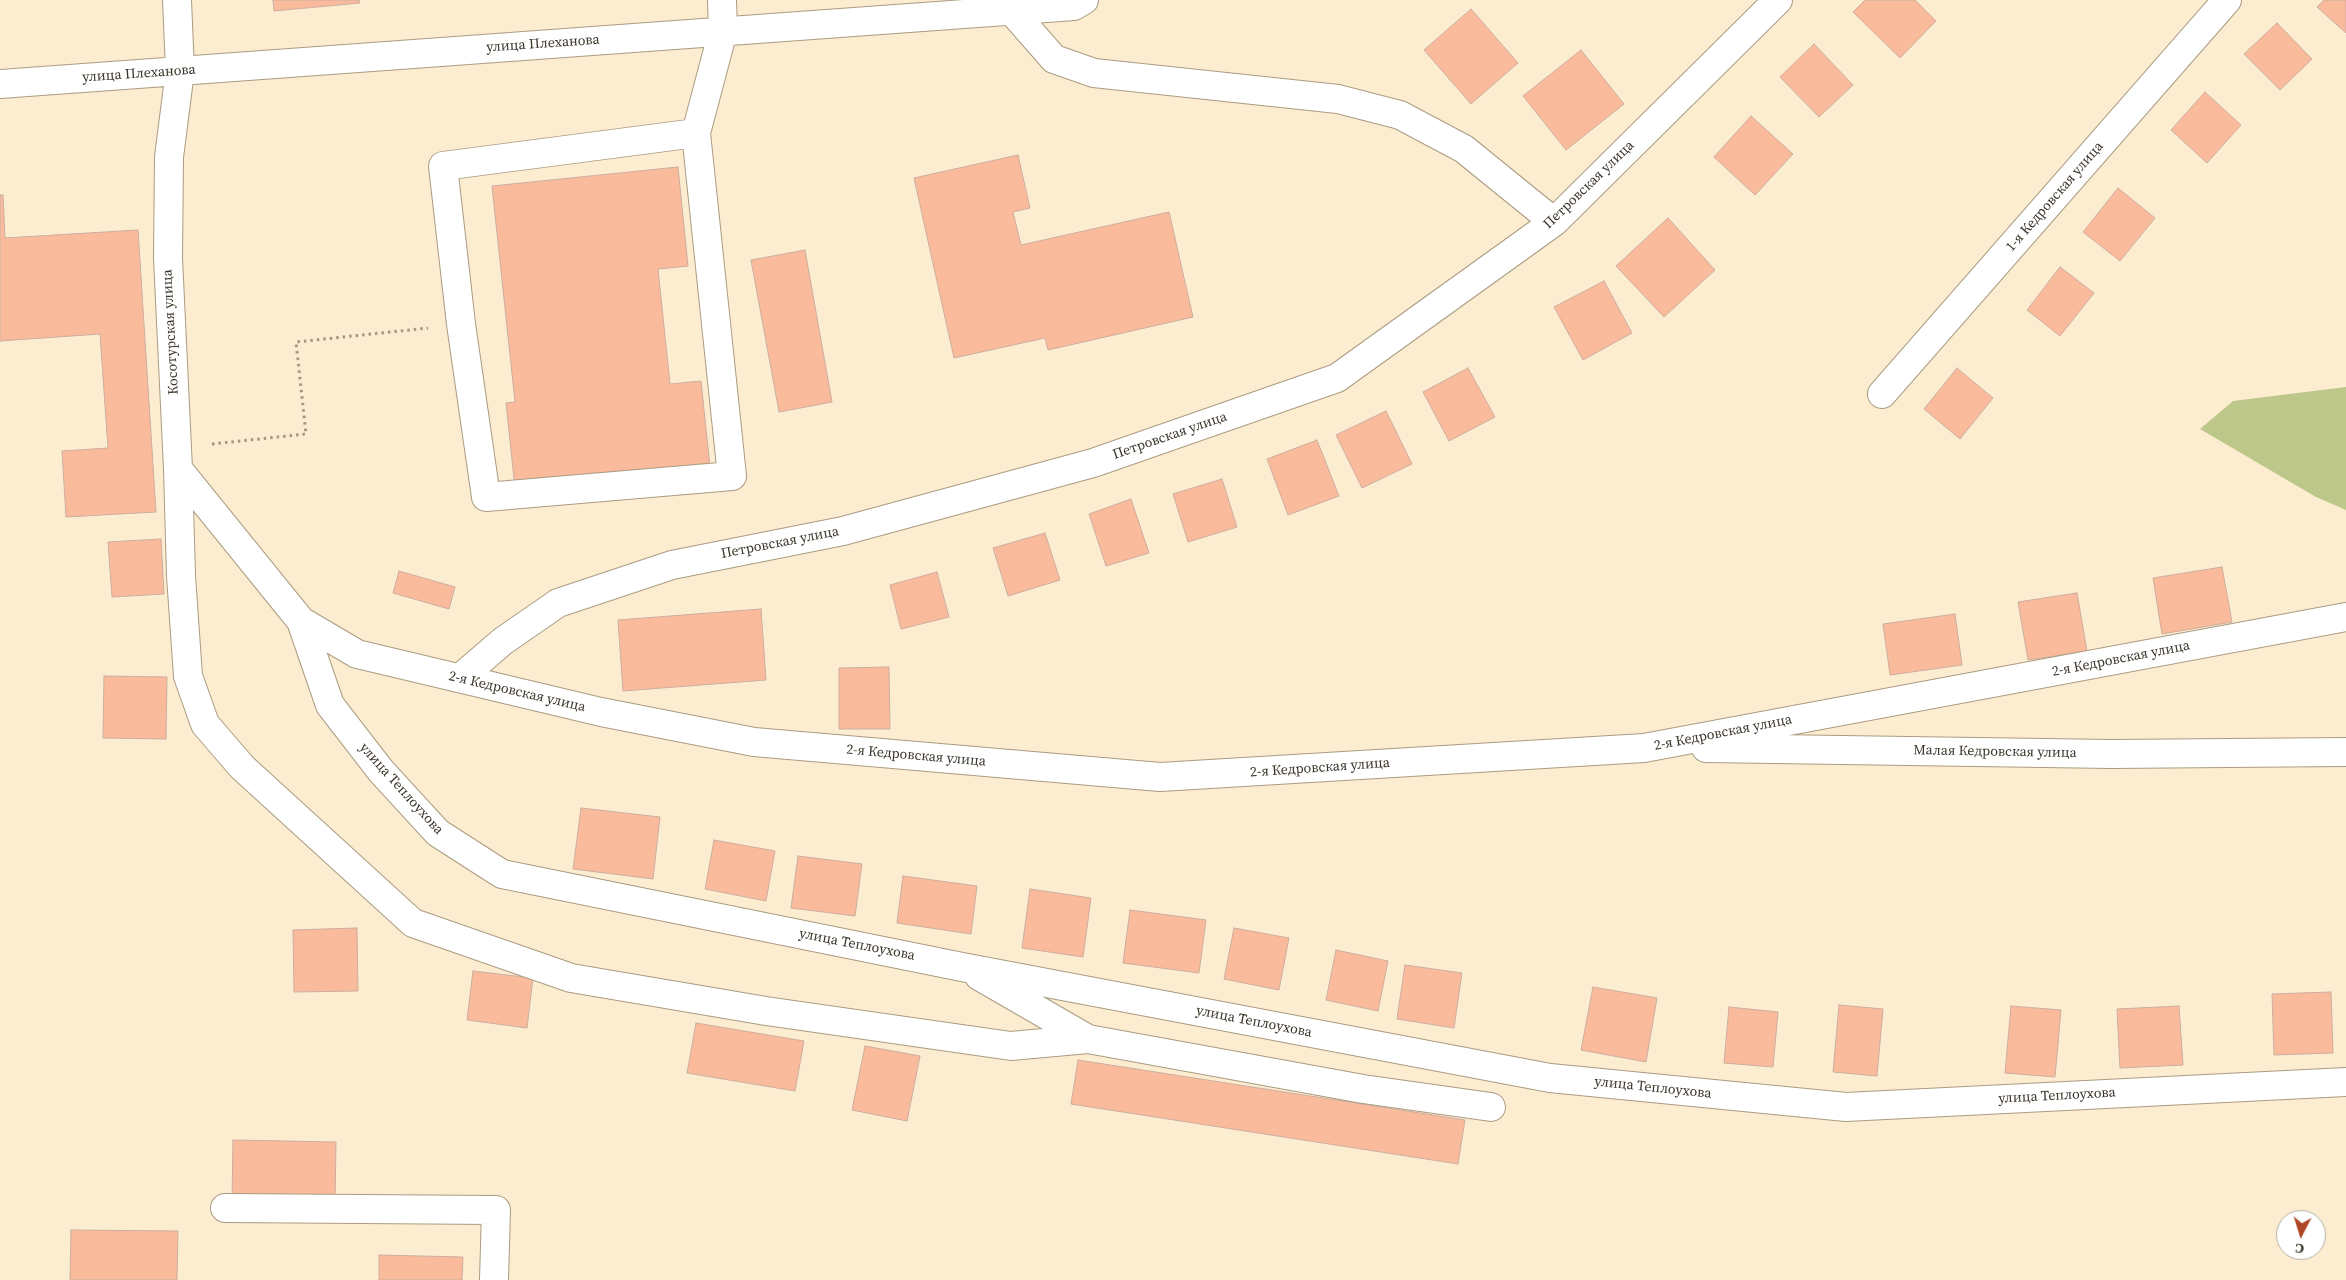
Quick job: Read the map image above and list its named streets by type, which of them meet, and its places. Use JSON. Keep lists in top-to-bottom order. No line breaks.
{"streets":{"street":["улица Плеханова","Петровская улица","1-я Кедровская улица","Косотурская улица","2-я Кедровская улица","Малая Кедровская улица","улица Теплоухова"]},"crossings":[["улица Плеханова","Косотурская улица"],["Петровская улица","2-я Кедровская улица"],["2-я Кедровская улица","Малая Кедровская улица"],["2-я Кедровская улица","улица Теплоухова"]],"north":"bottom"}
